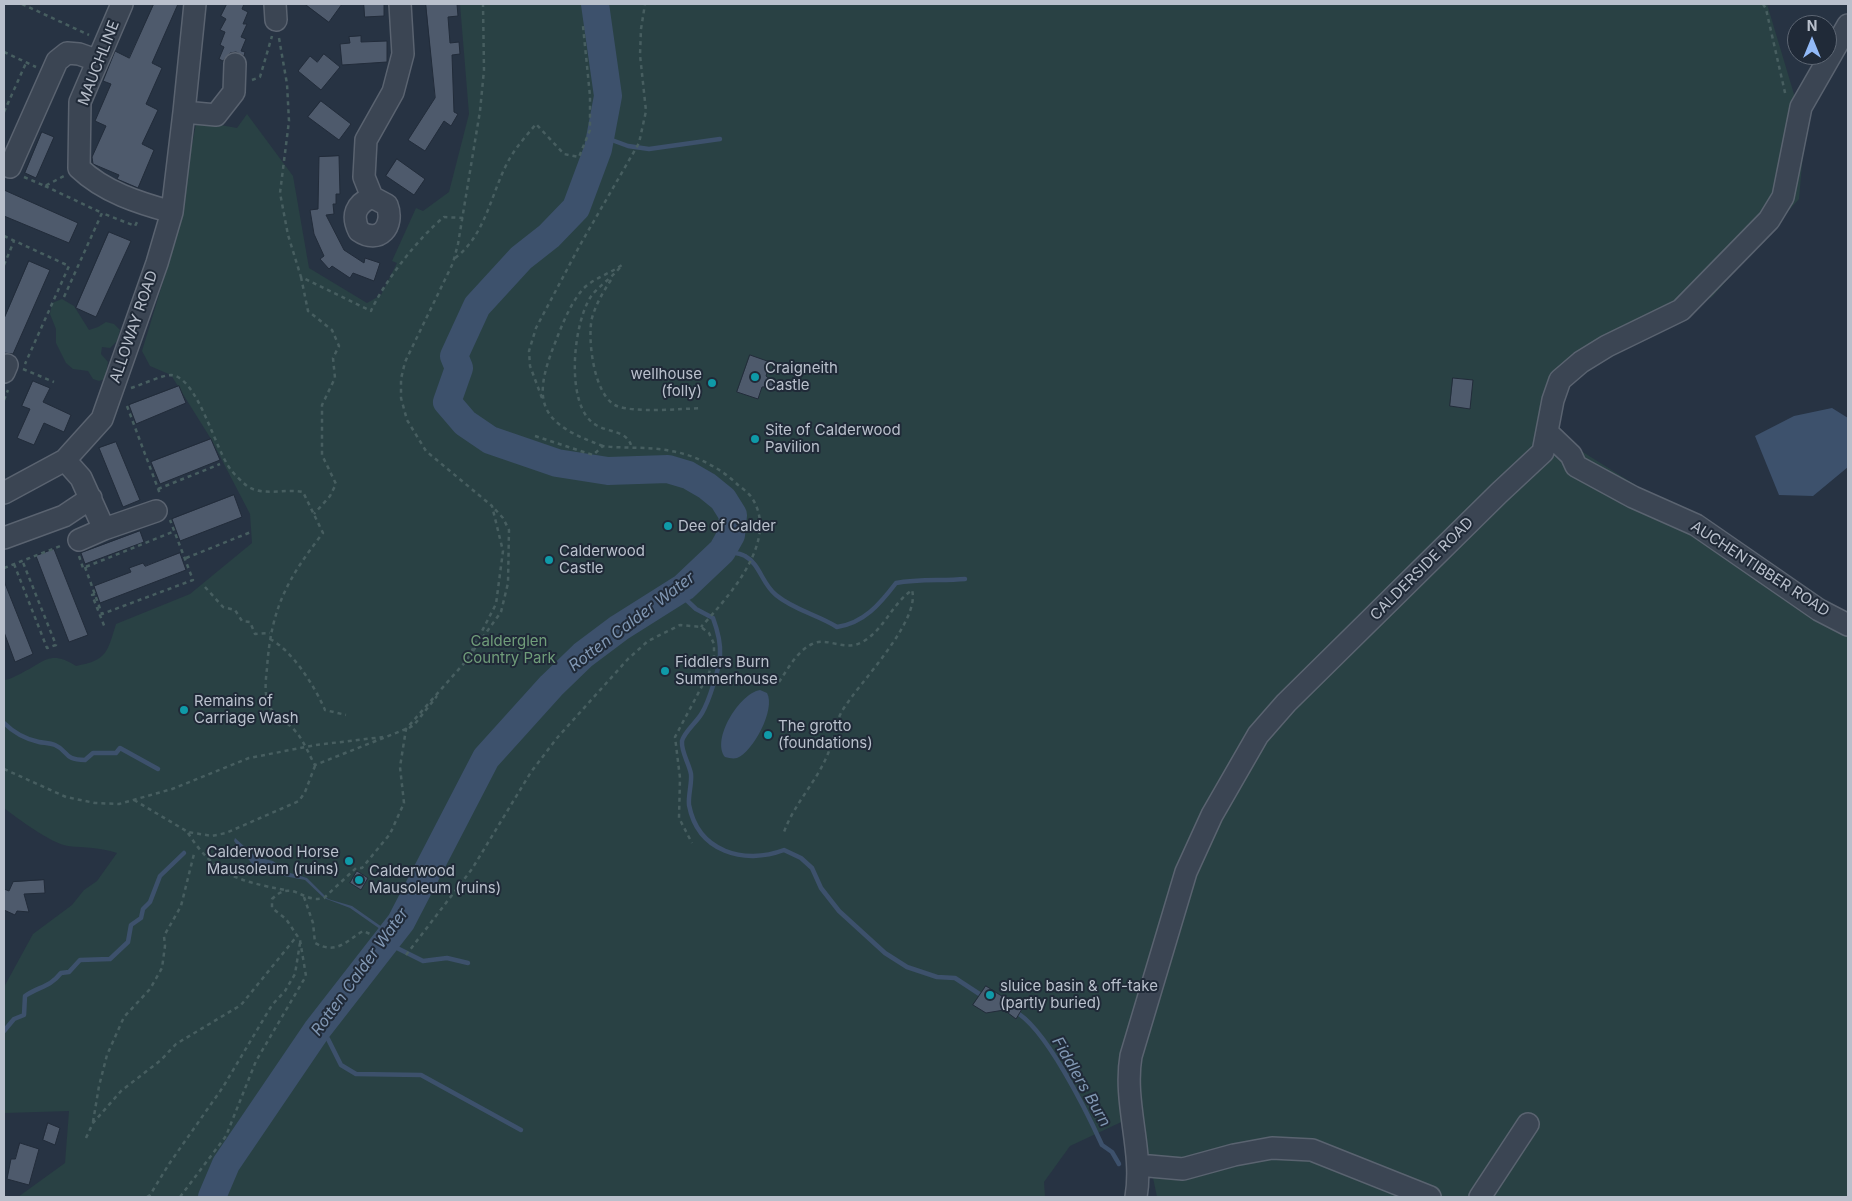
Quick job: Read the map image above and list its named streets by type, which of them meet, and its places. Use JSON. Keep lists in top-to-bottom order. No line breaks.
{"streets":{"street":["MAUCHLINE","ALLOWAY ROAD","CALDERSIDE ROAD","AUCHENTIBBER ROAD"]},"crossings":[["CALDERSIDE ROAD","AUCHENTIBBER ROAD"]],"water":["Rotten Calder Water","Fiddlers Burn"],"parks":["Calderglen Country Park"],"places":["Craigneith Castle","wellhouse (folly)","Site of Calderwood Pavilion","Dee of Calder","Calderwood Castle","Fiddlers Burn Summerhouse","Remains of Carriage Wash","The grotto (foundations)","Calderwood Horse Mausoleum (ruins)","Calderwood Mausoleum (ruins)","sluice basin & off-take (partly buried)"],"north":"top"}
